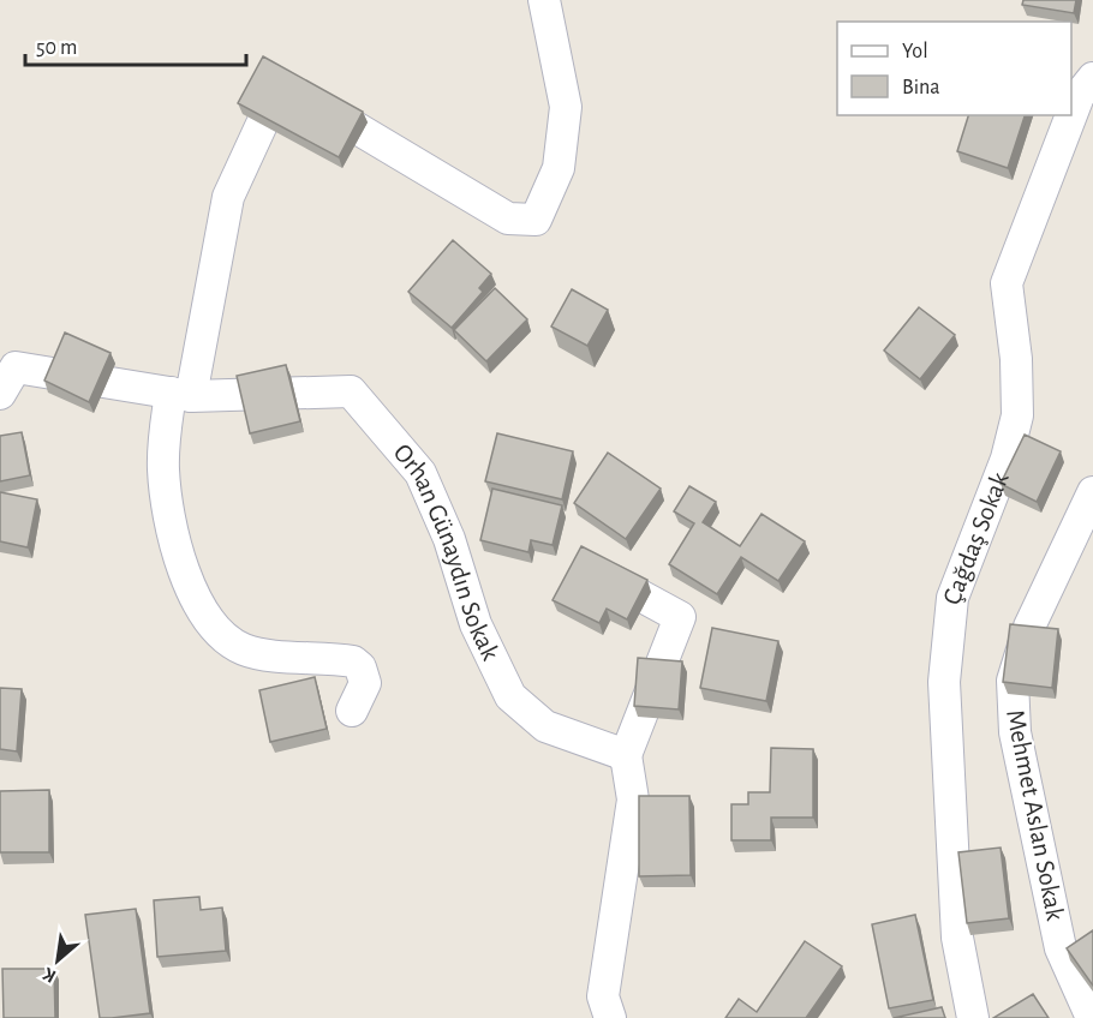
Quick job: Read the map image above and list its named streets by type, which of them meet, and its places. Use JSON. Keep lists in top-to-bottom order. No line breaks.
{"streets":{"street":["Çağdaş Sokak","Orhan Günaydın Sokak","Mehmet Aslan Sokak"]},"legend":["Yol","Bina"],"scale_bar":"50 m","north":"bottom left"}
